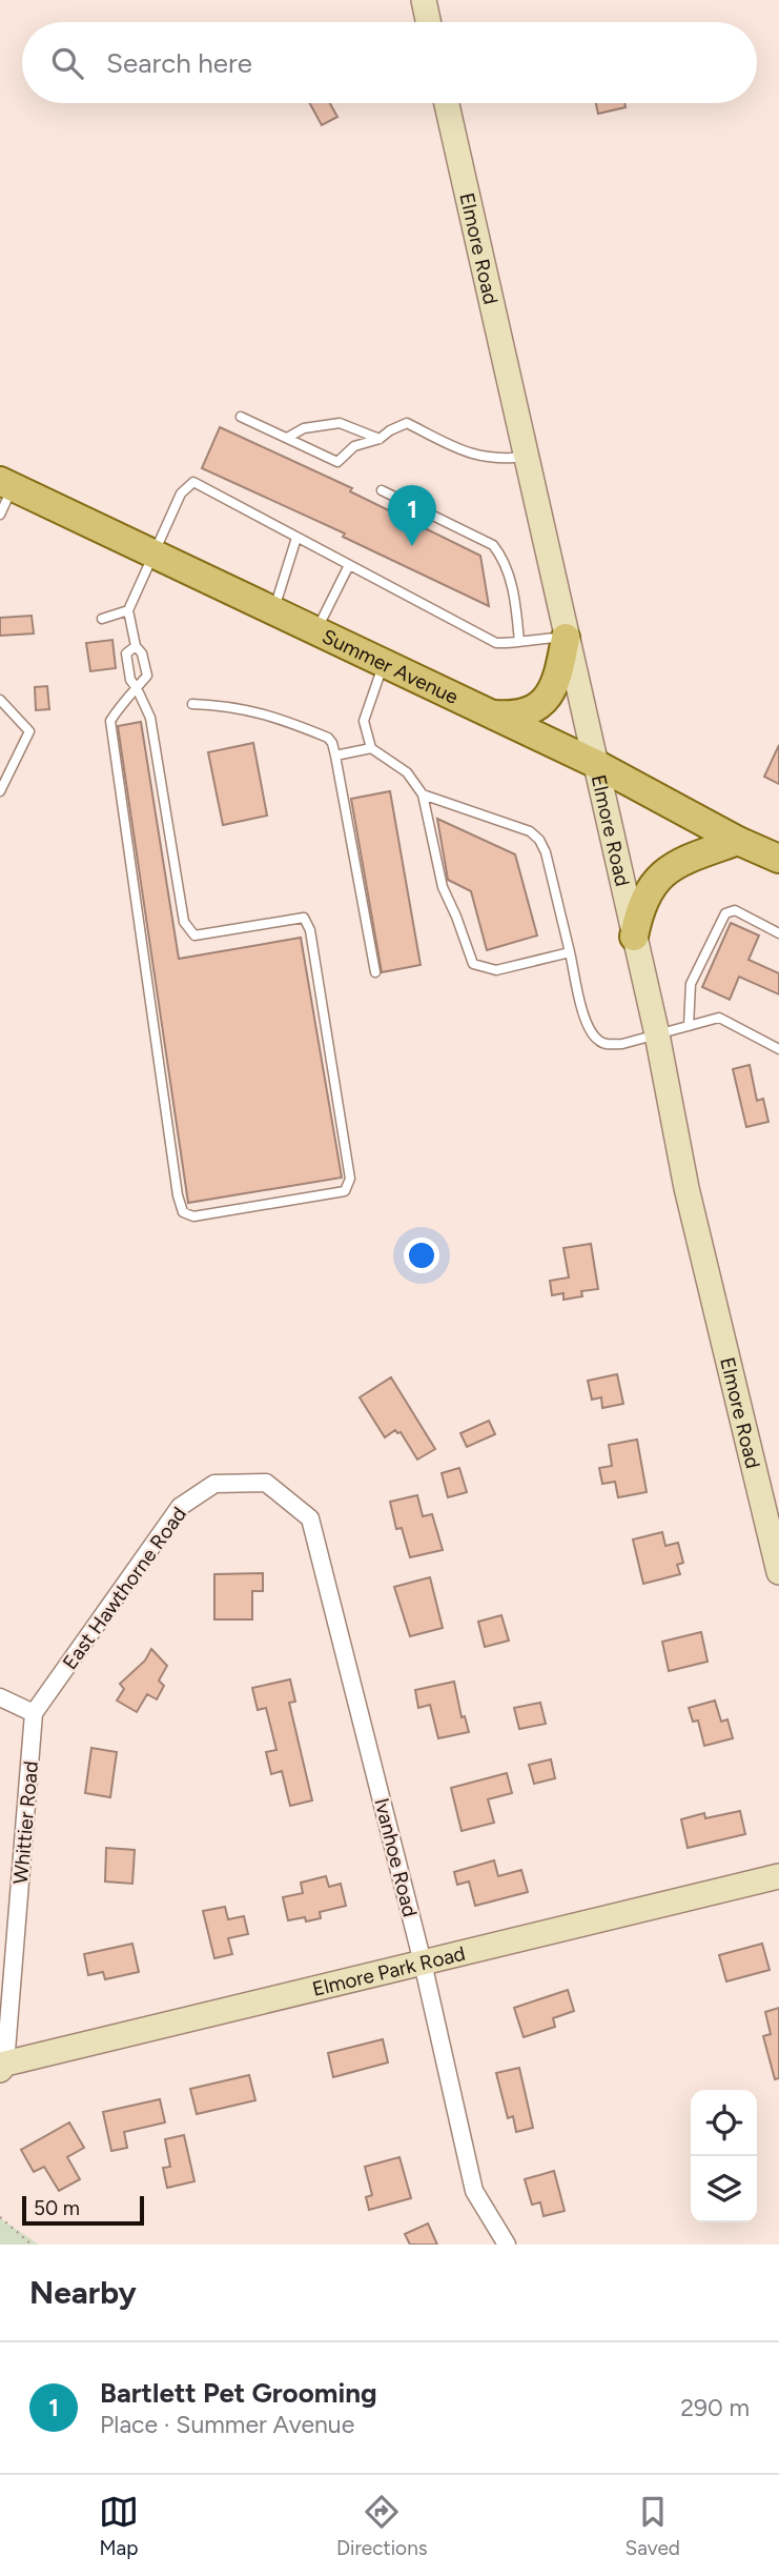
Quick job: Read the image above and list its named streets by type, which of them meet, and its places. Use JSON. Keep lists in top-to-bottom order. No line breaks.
{"streets":{"main road":["Summer Avenue"],"street":["Elmore Road","East Hawthorne Road","Whittier Road","Ivanhoe Road","Elmore Park Road"]},"crossings":[["Elmore Road","Summer Avenue"],["East Hawthorne Road","Whittier Road"],["East Hawthorne Road","Ivanhoe Road"],["Whittier Road","Elmore Park Road"],["Ivanhoe Road","Elmore Park Road"]],"scale_bar":"50 m","page":{"search":"Search here","pins":"1","scale":"50 m","heading":"Nearby","list":[{"mark":"1","name":"Bartlett Pet Grooming","note":"Place · Summer Avenue","value":"290 m"}],"nav":["Map","Directions","Saved"]}}
